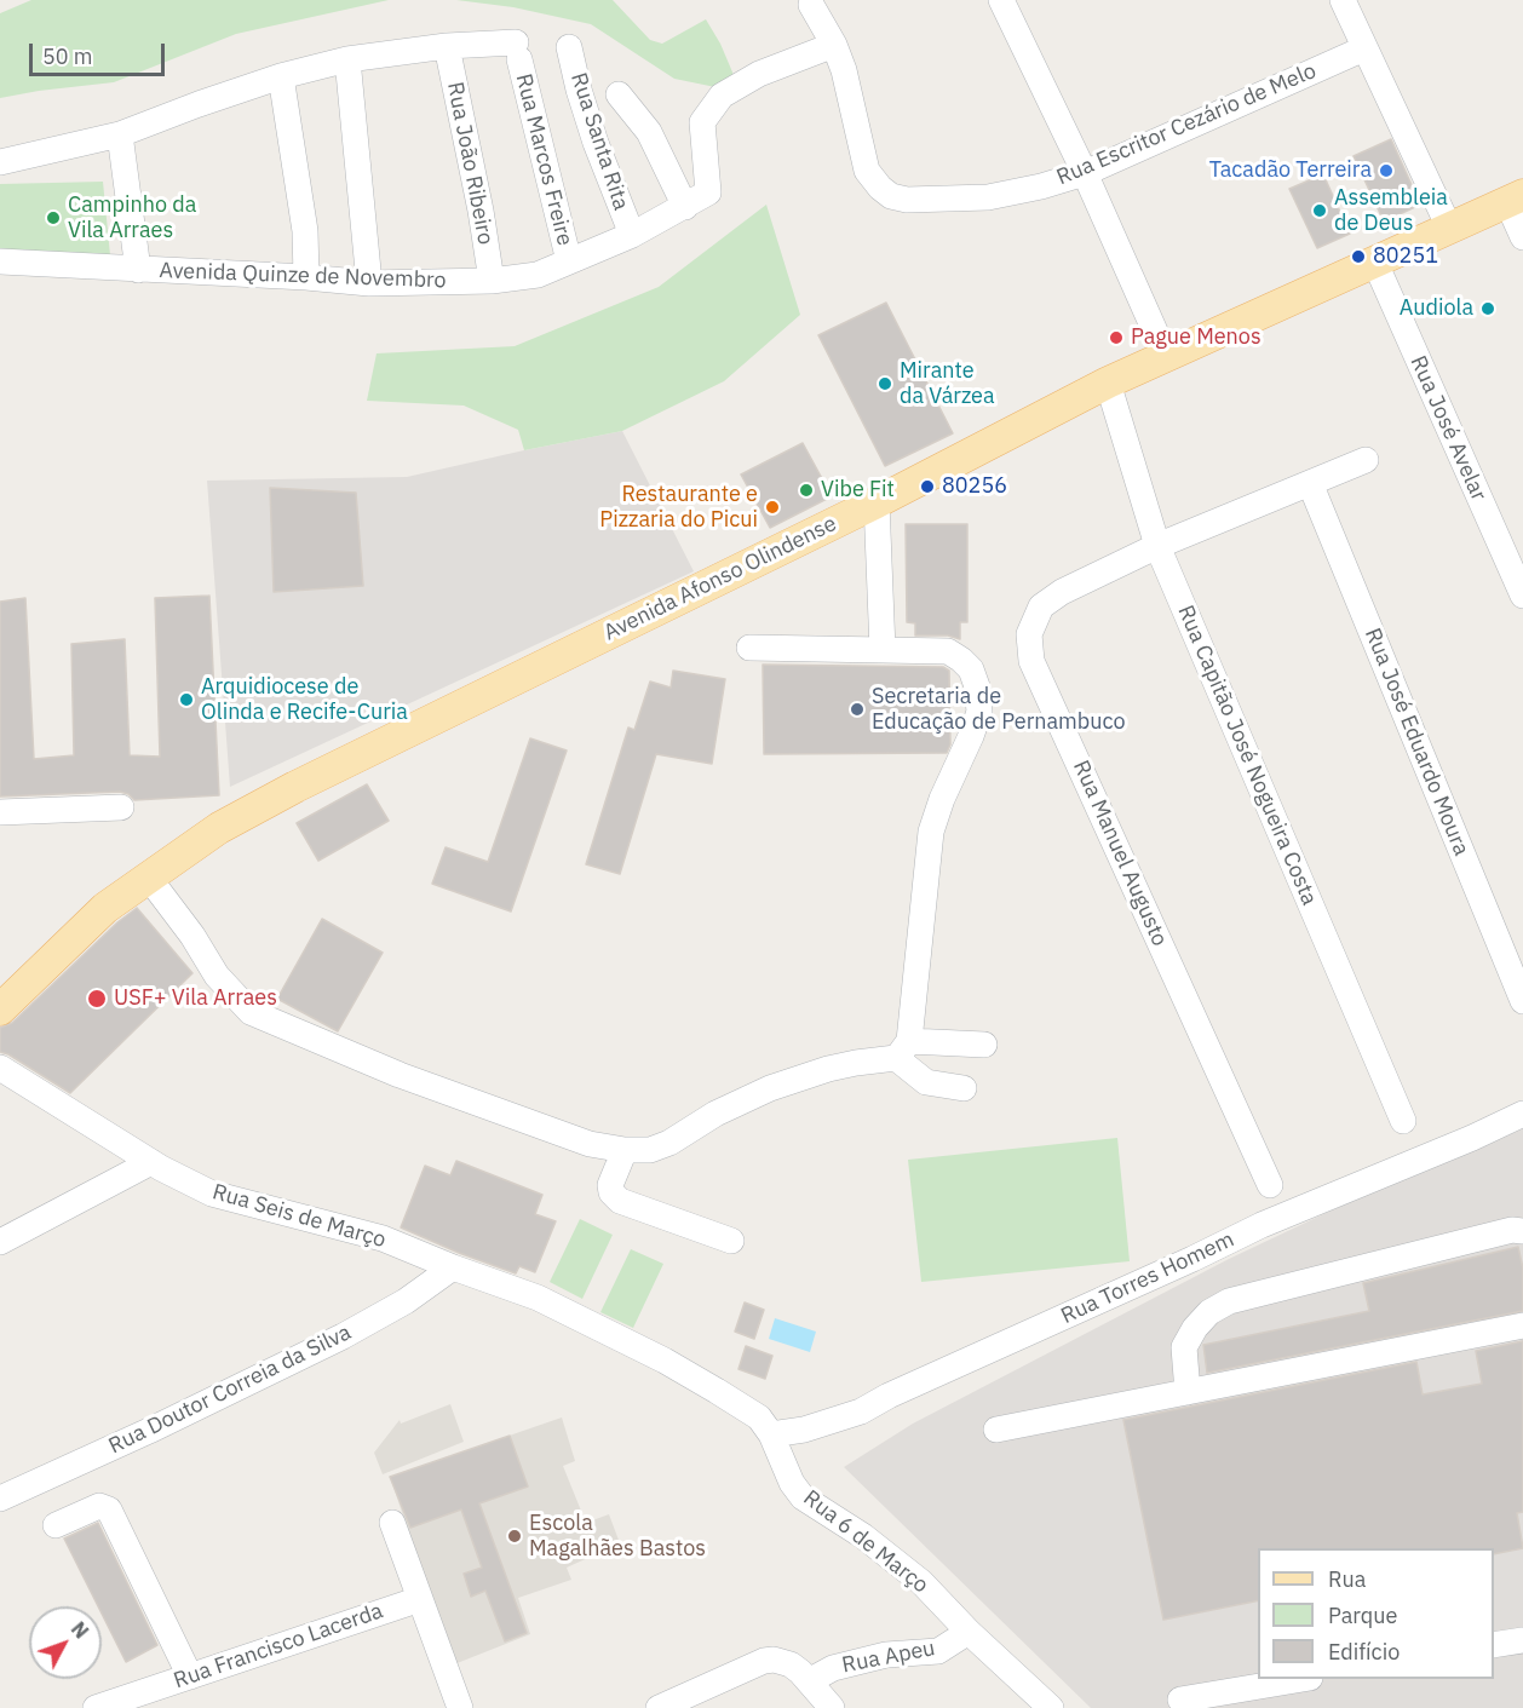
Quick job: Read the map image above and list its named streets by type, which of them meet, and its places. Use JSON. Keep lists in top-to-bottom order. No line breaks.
{"streets":{"main road":["Avenida Afonso Olindense"],"street":["Rua Escritor Cezário de Melo","Rua Santa Rita","Rua Marcos Freire","Rua João Ribeiro","Avenida Quinze de Novembro","Rua José Avelar","Rua José Eduardo Moura","Rua Capitão José Nogueira Costa","Rua Manuel Augusto","Rua Seis de Março","Rua Torres Homem","Rua Doutor Correia da Silva","Rua 6 de Março","Rua Francisco Lacerda","Rua Apeu"]},"crossings":[["Rua Escritor Cezário de Melo","Avenida Quinze de Novembro"],["Rua Santa Rita","Avenida Quinze de Novembro"],["Rua Marcos Freire","Rua João Ribeiro"],["Rua Marcos Freire","Avenida Quinze de Novembro"],["Rua João Ribeiro","Avenida Quinze de Novembro"],["Rua José Avelar","Avenida Afonso Olindense"],["Avenida Afonso Olindense","Rua Capitão José Nogueira Costa"],["Rua José Eduardo Moura","Rua Manuel Augusto"],["Rua Capitão José Nogueira Costa","Rua Manuel Augusto"],["Rua Seis de Março","Rua Doutor Correia da Silva"],["Rua Seis de Março","Rua 6 de Março"],["Rua Torres Homem","Rua 6 de Março"],["Rua Doutor Correia da Silva","Rua 6 de Março"],["Rua 6 de Março","Rua Apeu"]],"places":["Tacadão Terreira","Assembleia de Deus","Campinho da Vila Arraes","80251","Audiola","Pague Menos","Mirante da Várzea","80256","Vibe Fit","Restaurante e Pizzaria do Picui","Arquidiocese de Olinda e Recife-Curia","Secretaria de Educação de Pernambuco","USF+ Vila Arraes","Escola Magalhães Bastos"],"legend":["Rua","Parque","Edifício"],"scale_bar":"50 m","north":"top right"}
